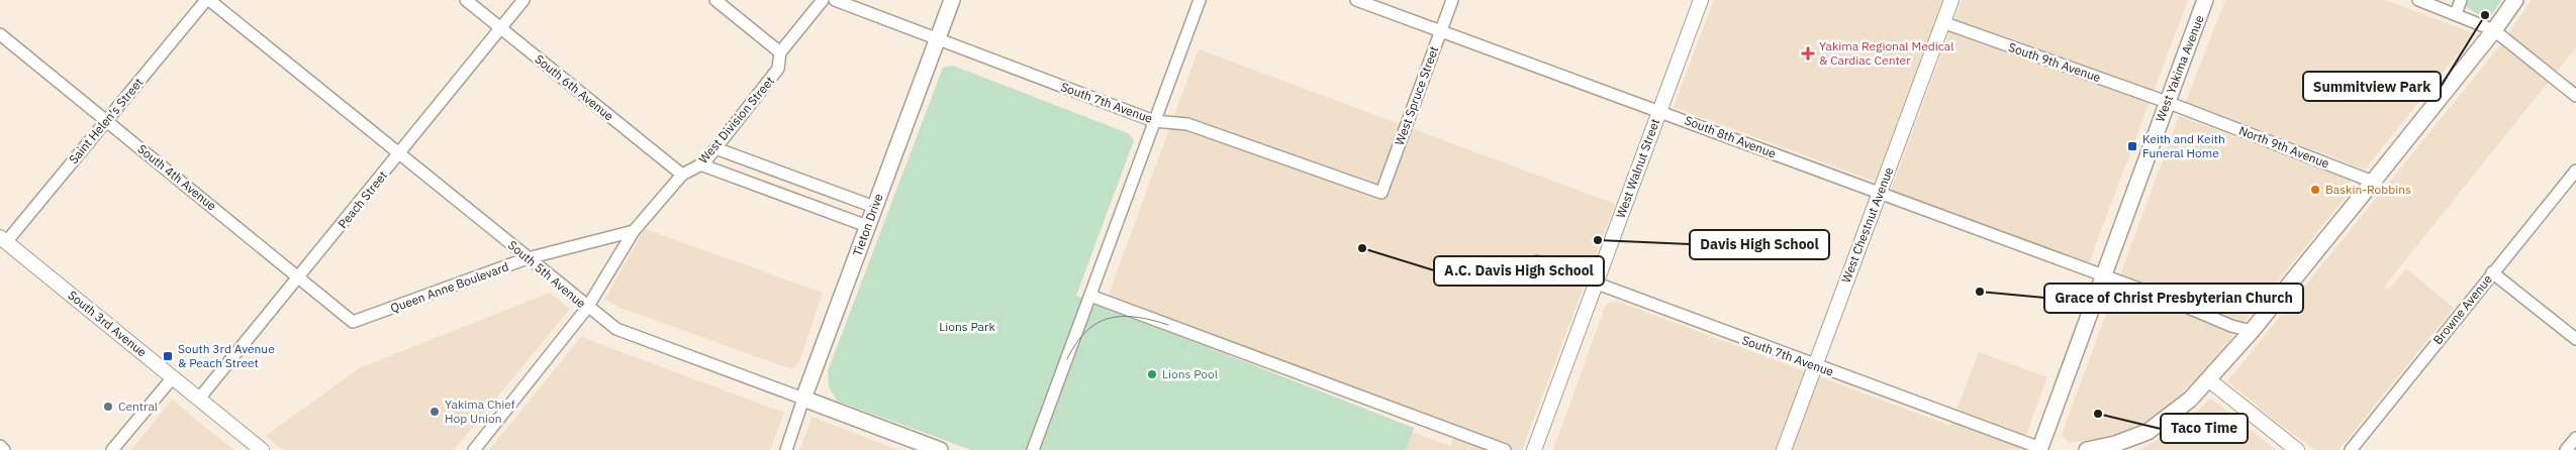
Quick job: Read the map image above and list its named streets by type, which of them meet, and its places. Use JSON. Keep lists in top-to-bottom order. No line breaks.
{"streets":{"main road":["West Yakima Avenue","Tieton Drive","South 5th Avenue"],"street":["South 9th Avenue","South 6th Avenue","West Spruce Street","South 7th Avenue","West Division Street","Saint Helen's Street","South 8th Avenue","North 9th Avenue","West Walnut Street","South 4th Avenue","Peach Street","West Chestnut Avenue","Queen Anne Boulevard","Browne Avenue","South 3rd Avenue"]},"crossings":[["South 9th Avenue","West Yakima Avenue"],["South 9th Avenue","North 9th Avenue"],["South 9th Avenue","West Chestnut Avenue"],["West Yakima Avenue","South 7th Avenue"],["West Yakima Avenue","South 8th Avenue"],["West Yakima Avenue","North 9th Avenue"],["South 6th Avenue","West Division Street"],["South 6th Avenue","Peach Street"],["West Spruce Street","South 7th Avenue"],["West Spruce Street","South 8th Avenue"],["South 7th Avenue","West Walnut Street"],["South 7th Avenue","Tieton Drive"],["South 7th Avenue","West Chestnut Avenue"],["West Division Street","South 5th Avenue"],["West Division Street","Queen Anne Boulevard"],["Saint Helen's Street","South 4th Avenue"],["Saint Helen's Street","South 5th Avenue"],["Saint Helen's Street","South 3rd Avenue"],["South 8th Avenue","West Walnut Street"],["South 8th Avenue","West Chestnut Avenue"],["South 4th Avenue","Peach Street"],["South 4th Avenue","Queen Anne Boulevard"],["Peach Street","South 5th Avenue"],["Peach Street","South 3rd Avenue"],["Tieton Drive","South 5th Avenue"],["South 5th Avenue","Queen Anne Boulevard"]],"parks":["Lions Park"],"places":{"other":["Summitview Park","Baskin-Robbins","Davis High School","A.C. Davis High School","Grace of Christ Presbyterian Church","Lions Pool","Central","Yakima Chief Hop Union","Taco Time"],"health":["Yakima Regional Medical & Cardiac Center"],"transit":["Keith and Keith Funeral Home","South 3rd Avenue & Peach Street"]}}
